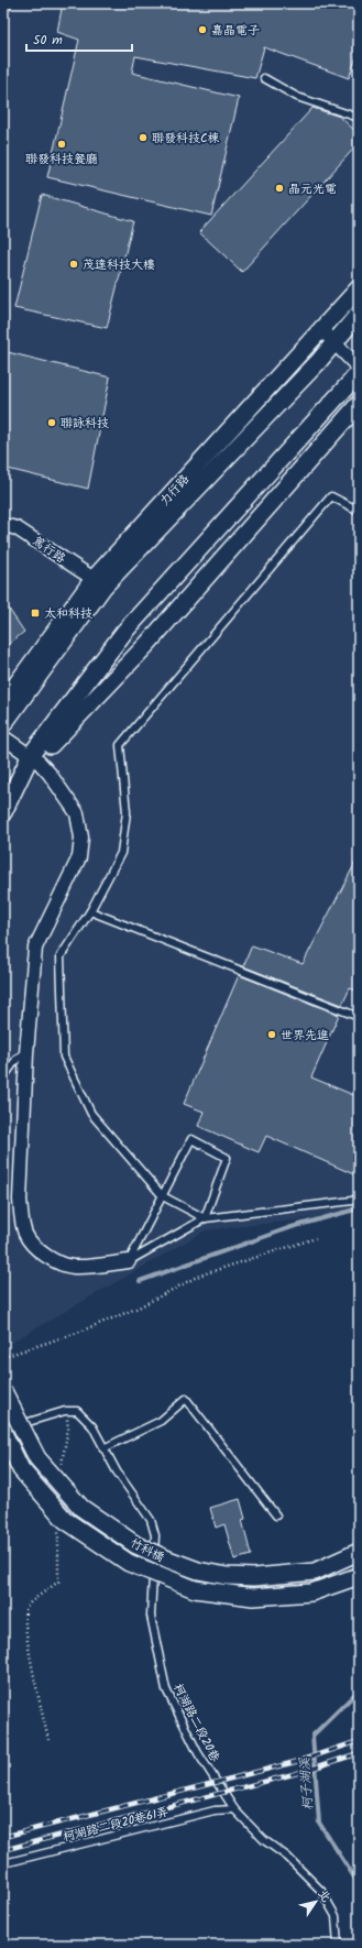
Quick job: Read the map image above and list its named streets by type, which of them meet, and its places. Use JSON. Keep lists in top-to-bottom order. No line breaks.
{"streets":{"street":["力行路","篤行路","竹科橋"],"lane":["柯湖路二段20巷","柯湖路二段20巷61弄"]},"crossings":[["力行路","篤行路"],["柯湖路二段20巷","柯湖路二段20巷61弄"]],"water":["柯子湖溪"],"places":{"other":["嘉晶電子","聯發科技C棟","聯發科技餐廳","晶元光電","茂達科技大樓","聯詠科技","世界先進"],"transit":["太和科技"]},"scale_bar":"50 m","north":"top right"}
